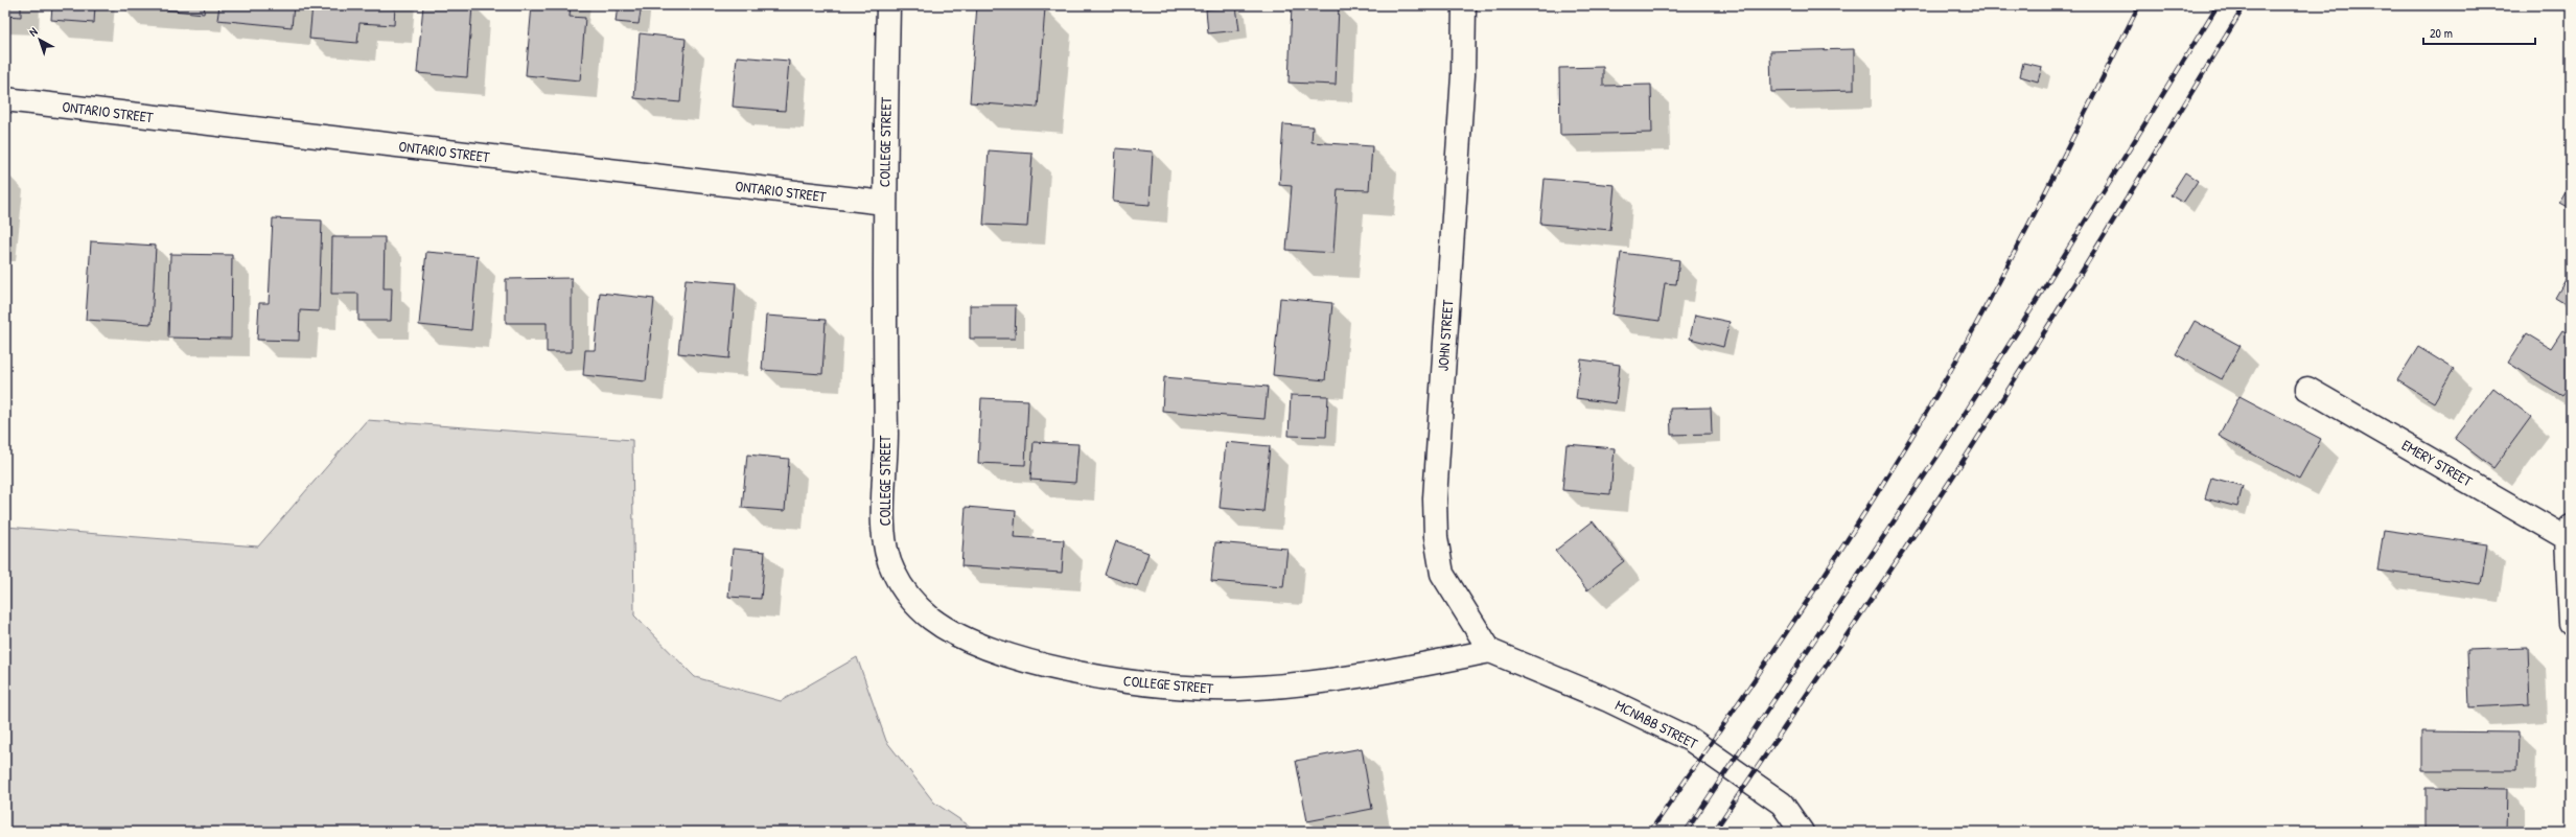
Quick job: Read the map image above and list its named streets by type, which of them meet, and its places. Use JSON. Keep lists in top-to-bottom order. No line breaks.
{"streets":{"street":["ONTARIO STREET","COLLEGE STREET","JOHN STREET","EMERY STREET","MCNABB STREET"]},"crossings":[["ONTARIO STREET","COLLEGE STREET"],["COLLEGE STREET","JOHN STREET"],["COLLEGE STREET","MCNABB STREET"],["JOHN STREET","MCNABB STREET"]],"scale_bar":"20 m","north":"top left"}
